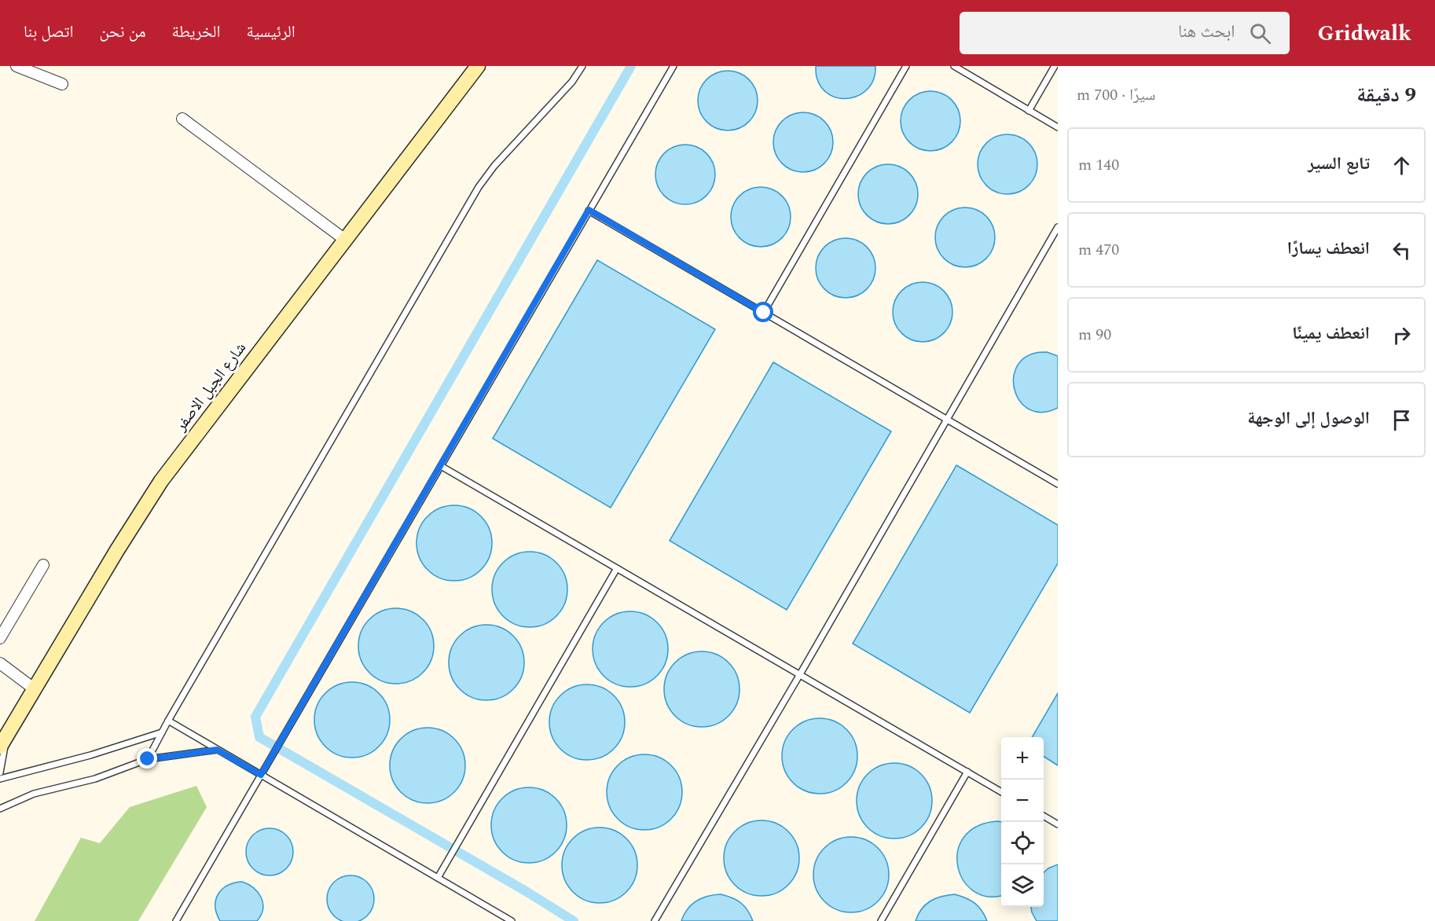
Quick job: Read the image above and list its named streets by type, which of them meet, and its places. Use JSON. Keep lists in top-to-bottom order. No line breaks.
{"streets":{"street":["شارع الجبل الاصفر"]},"page":{"header":"Gridwalk","search":"ابحث هنا","nav":["الرئيسية","الخريطة","من نحن","اتصل بنا"],"heading":["9 دقيقة","سيرًا · 700 m"],"list":[["تابع السير","140 m"],["انعطف يسارًا","470 m"],["انعطف يمينًا","90 m"],"الوصول إلى الوجهة"],"map_buttons":["+","−"]}}
